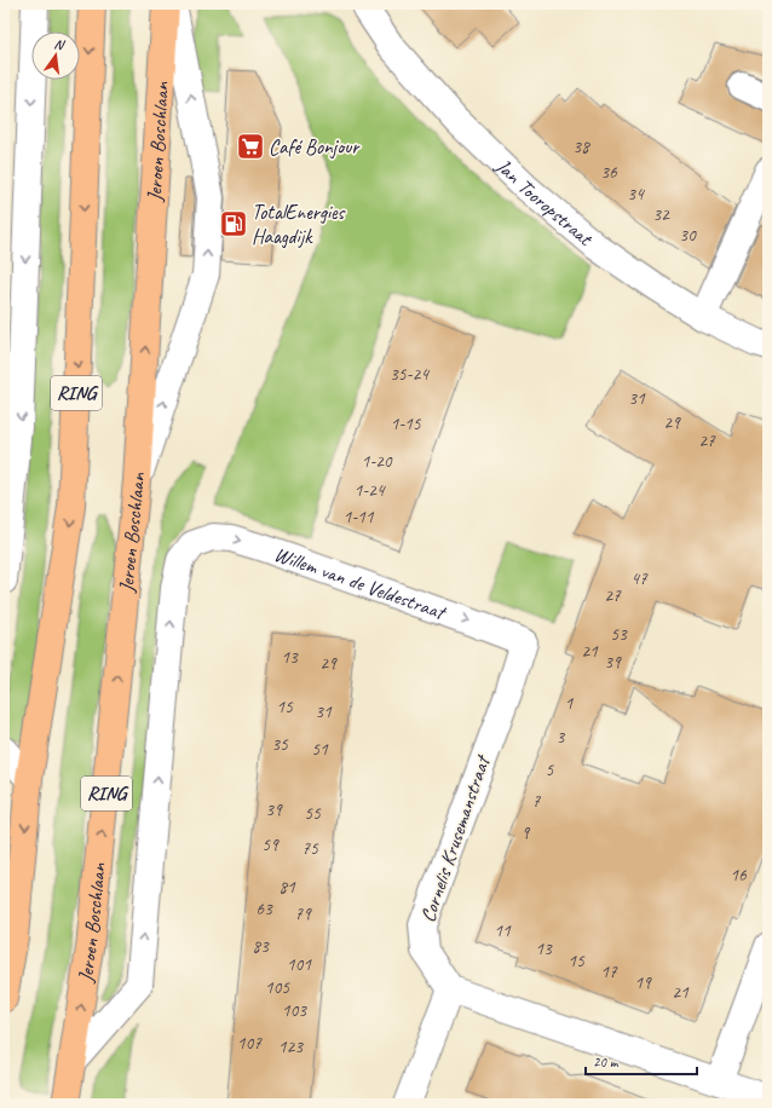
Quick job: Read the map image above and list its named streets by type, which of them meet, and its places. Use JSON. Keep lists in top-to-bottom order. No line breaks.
{"streets":{"main road":["Jeroen Boschlaan","RING"],"street":["Jan Tooropstraat","Willem van de Veldestraat","Cornelis Krusemanstraat"]},"crossings":[["Jeroen Boschlaan","Willem van de Veldestraat"],["Willem van de Veldestraat","Cornelis Krusemanstraat"]],"places":{"supermarket":["Café Bonjour"],"fuel station":["TotalEnergies Haagdijk"]},"house_numbers":["38","36","34","32","30","35-24","31","29","1-15","27","1-20","1-24","1-11","47","27","53","21","13","39","29","1","15","31","3","35","51","5","7","39","55","9","59","75","16","81","63","79","11","83","13","15","101","17","19","105","21","103","107","123"],"scale_bar":"20 m","north":"top"}
